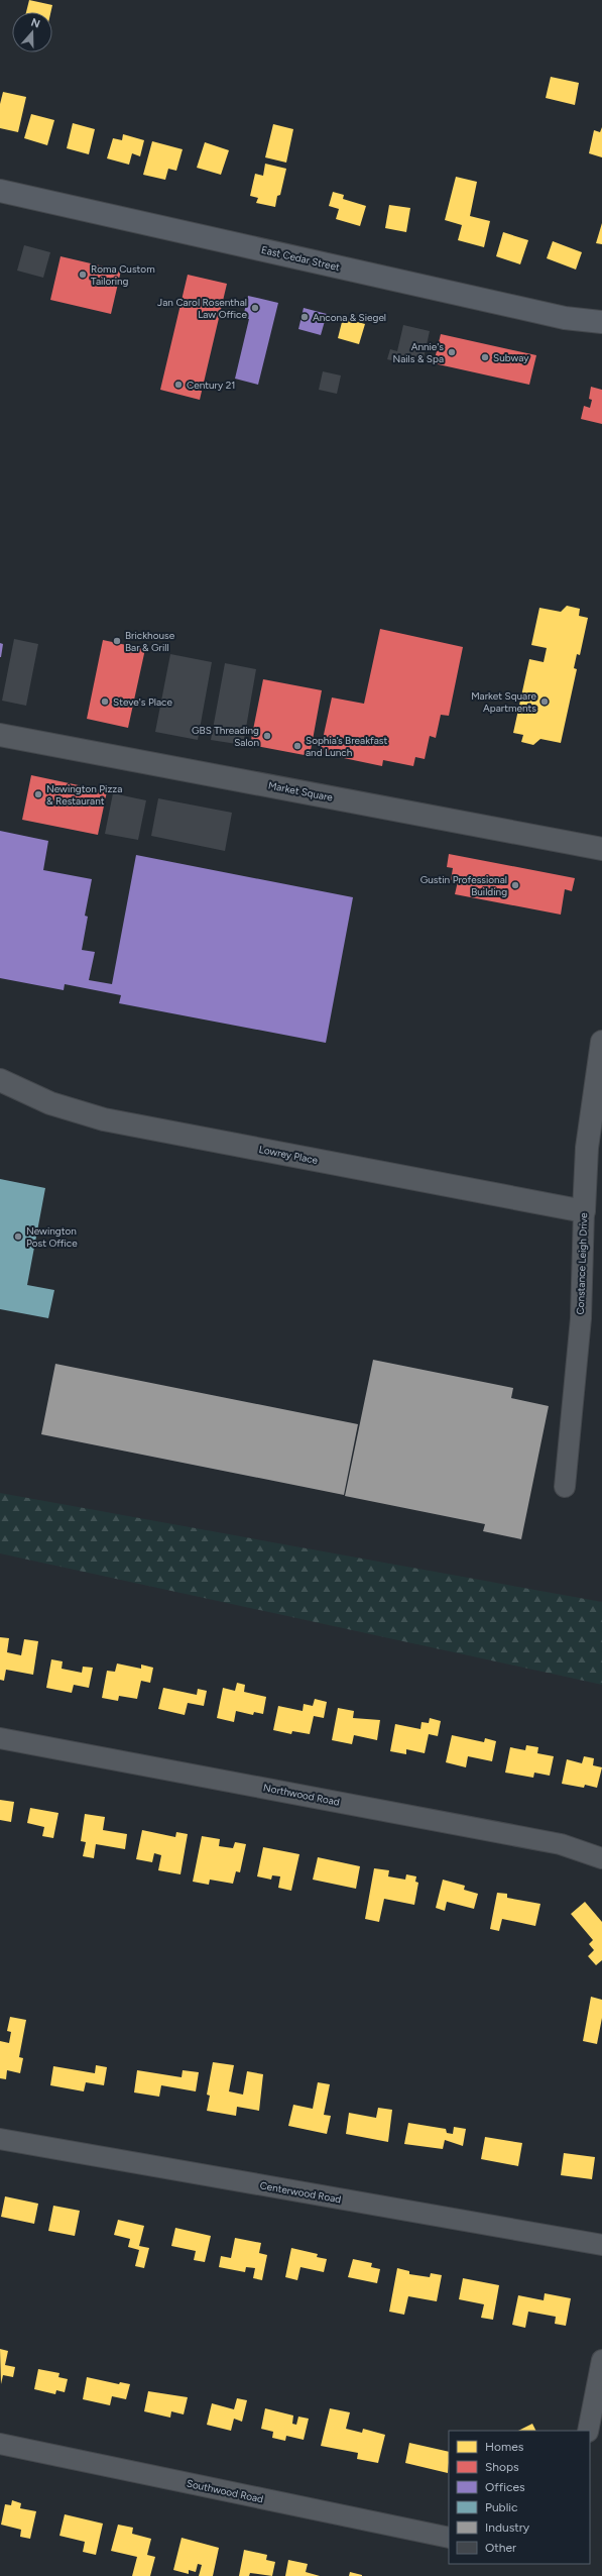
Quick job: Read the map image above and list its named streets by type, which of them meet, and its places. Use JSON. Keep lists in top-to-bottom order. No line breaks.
{"streets":{"main road":["East Cedar Street"],"street":["Market Square","Lowrey Place","Constance Leigh Drive","Northwood Road","Centerwood Road","Southwood Road"]},"crossings":[["Lowrey Place","Constance Leigh Drive"]],"places":["Roma Custom Tailoring","Jan Carol Rosenthal Law Office","Ancona & Siegel","Annie's Nails & Spa","Subway","Century 21","Brickhouse Bar & Grill","Steve's Place","Market Square Apartments","GBS Threading Salon","Sophia’s Breakfast and Lunch","Newington Pizza & Restaurant","Gustin Professional Building","Newington Post Office"],"legend":["Homes","Shops","Offices","Public","Industry","Other"],"north":"top"}
